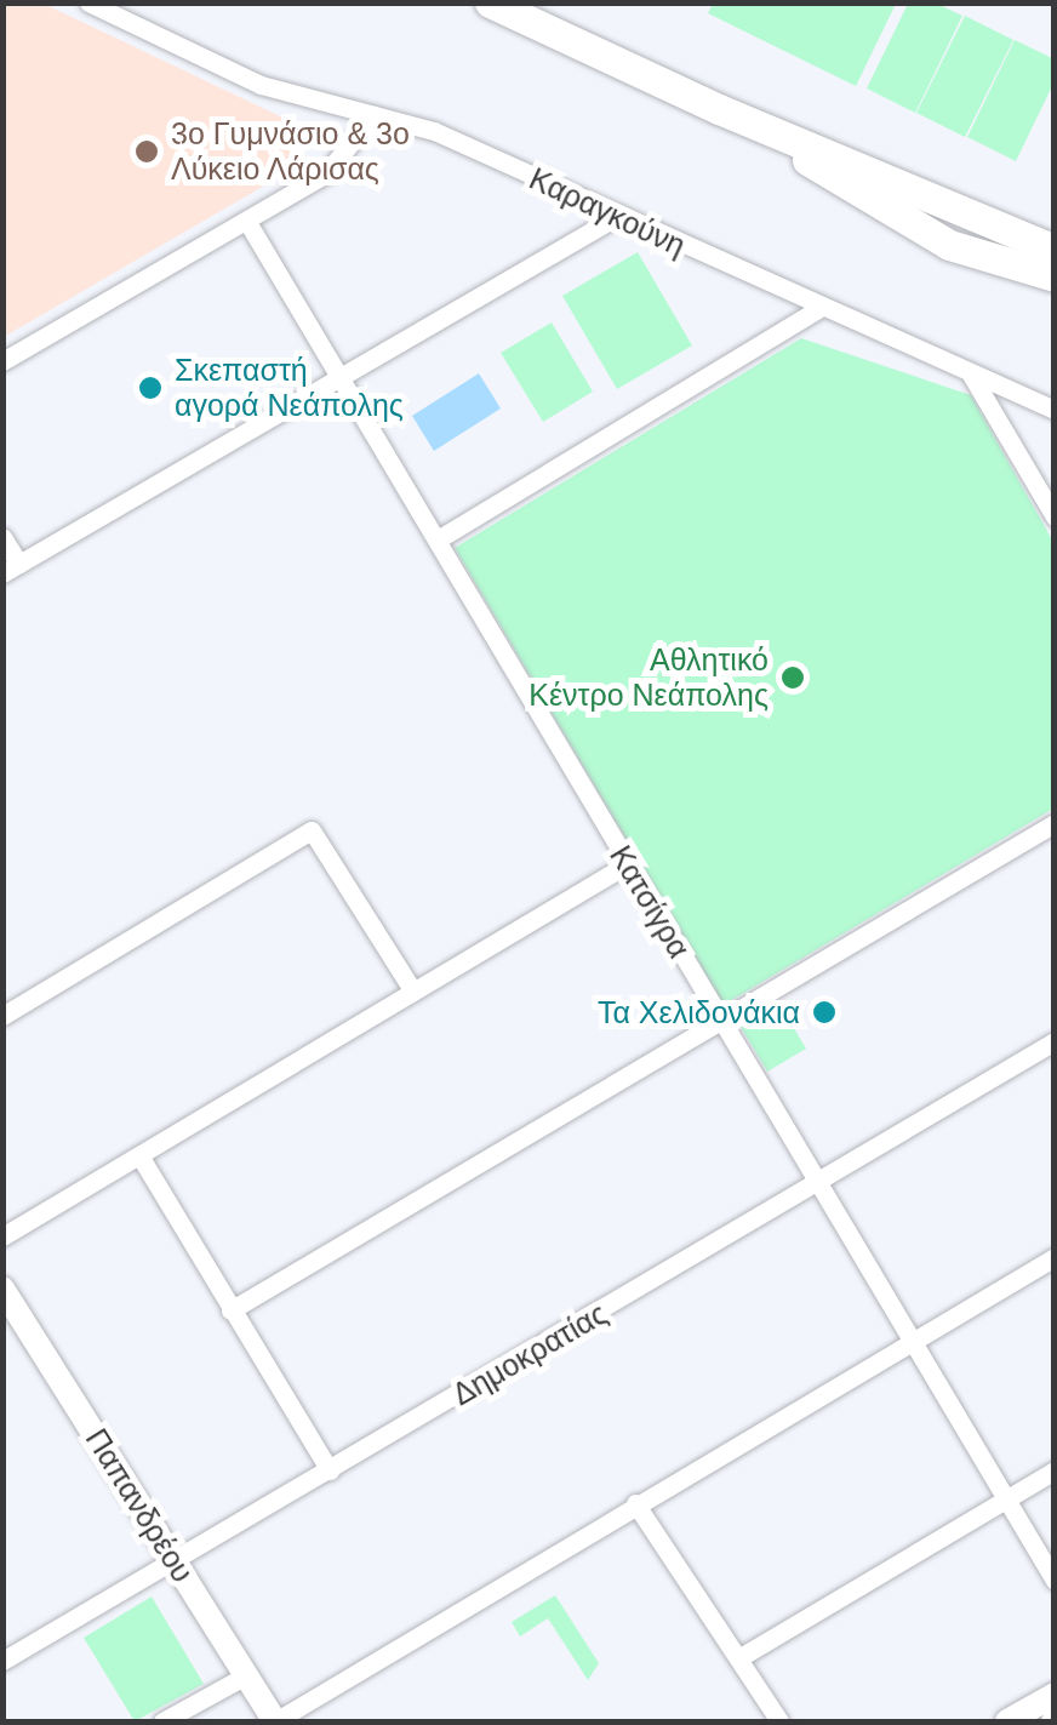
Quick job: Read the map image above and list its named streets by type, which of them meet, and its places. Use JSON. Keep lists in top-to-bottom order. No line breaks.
{"streets":{"street":["Καραγκούνη","Κατσίγρα","Δημοκρατίας","Παπανδρέου"]},"crossings":[["Κατσίγρα","Δημοκρατίας"],["Δημοκρατίας","Παπανδρέου"]],"places":["3ο Γυμνάσιο & 3ο Λύκειο Λάρισας","Σκεπαστή αγορά Νεάπολης","Αθλητικό Κέντρο Νεάπολης","Τα Χελιδονάκια"]}
